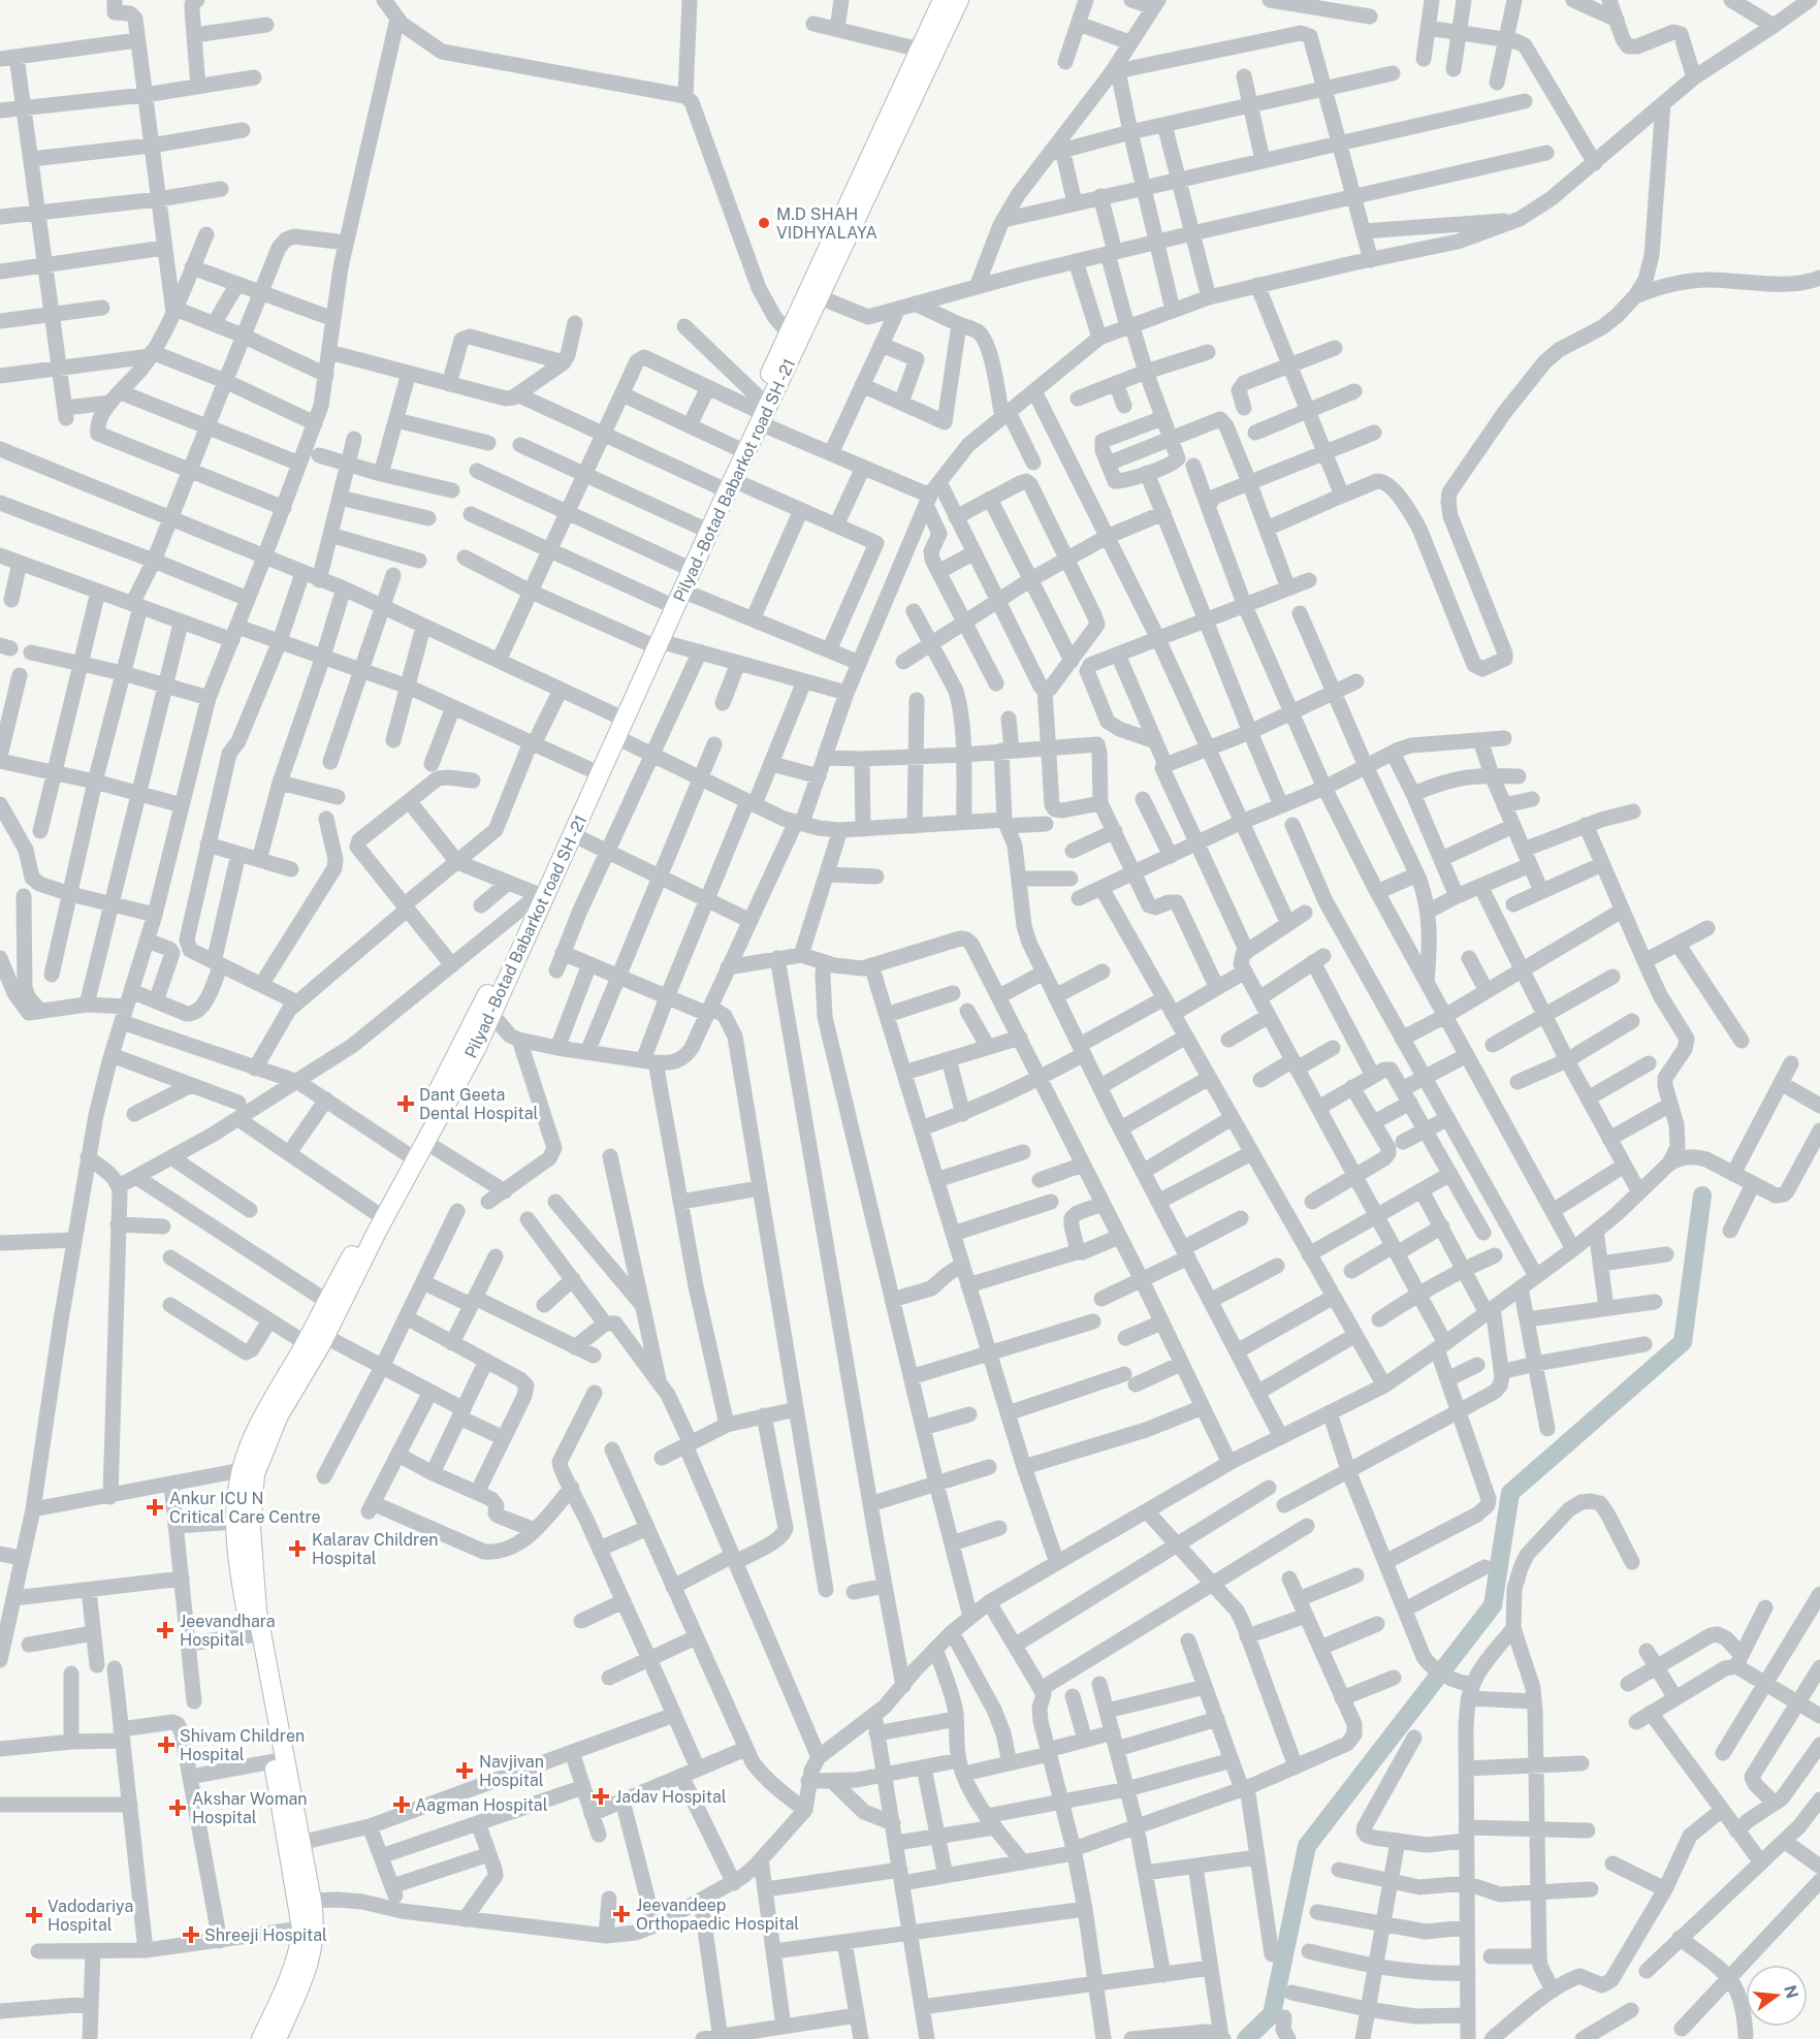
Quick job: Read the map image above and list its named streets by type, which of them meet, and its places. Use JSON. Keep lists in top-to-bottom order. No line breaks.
{"streets":{"main road":["Pilyad -Botad Babarkot road SH -21"]},"places":{"other":["M.D SHAH VIDHYALAYA"],"health":["Dant Geeta Dental Hospital","Ankur ICU N Critical Care Centre","Kalarav Children Hospital","Jeevandhara Hospital","Shivam Children Hospital","Navjivan Hospital","Jadav Hospital","Aagman Hospital","Akshar Woman Hospital","Jeevandeep Orthopaedic Hospital","Vadodariya Hospital","Shreeji Hospital"]},"north":"right"}
